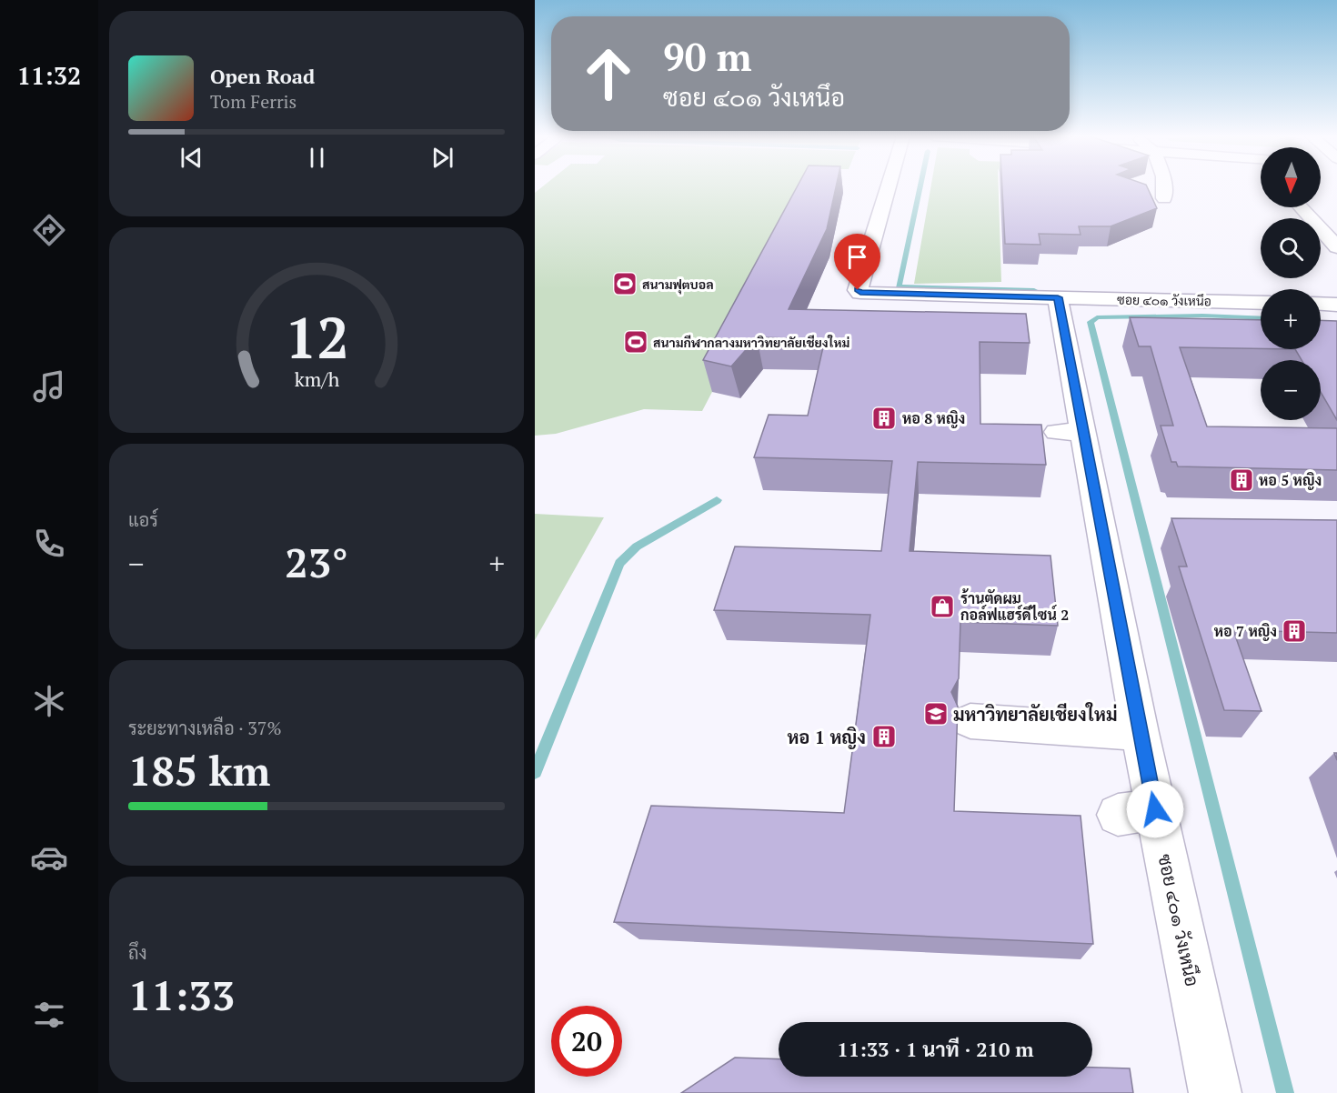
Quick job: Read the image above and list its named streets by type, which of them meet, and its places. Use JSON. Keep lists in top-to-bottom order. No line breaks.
{"streets":{"lane":["ซอย ๔๐๑ วังเหนึอ"]},"places":{"sports":["สนามฟุตบอล","สนามกีฬากลางมหาวิทยาลัยเชียงใหม่"],"building":["หอ 8 หญิง","หอ 5 หญิง","หอ 7 หญิง","หอ 1 หญิง"],"shop":["ร้านตัดผม กอล์ฟแฮร์ดีไซน์ 2"],"school or university":["มหาวิทยาลัยเชียงใหม่"]},"north":"bottom","page":{"tabs":"11:32","turn":["90 m","ซอย ๔๐๑ วังเหนึอ"],"song":["Open Road","Tom Ferris"],"map_buttons":["+","−"],"tile":["แอร์",["ระยะทางเหลือ · 37%","185 km"],["ถึง","11:33"]],"heat":["−","23°","+"],"limit":"20","trip":"11:33 · 1 นาที · 210 m","gauge":["12","km/h"]}}
